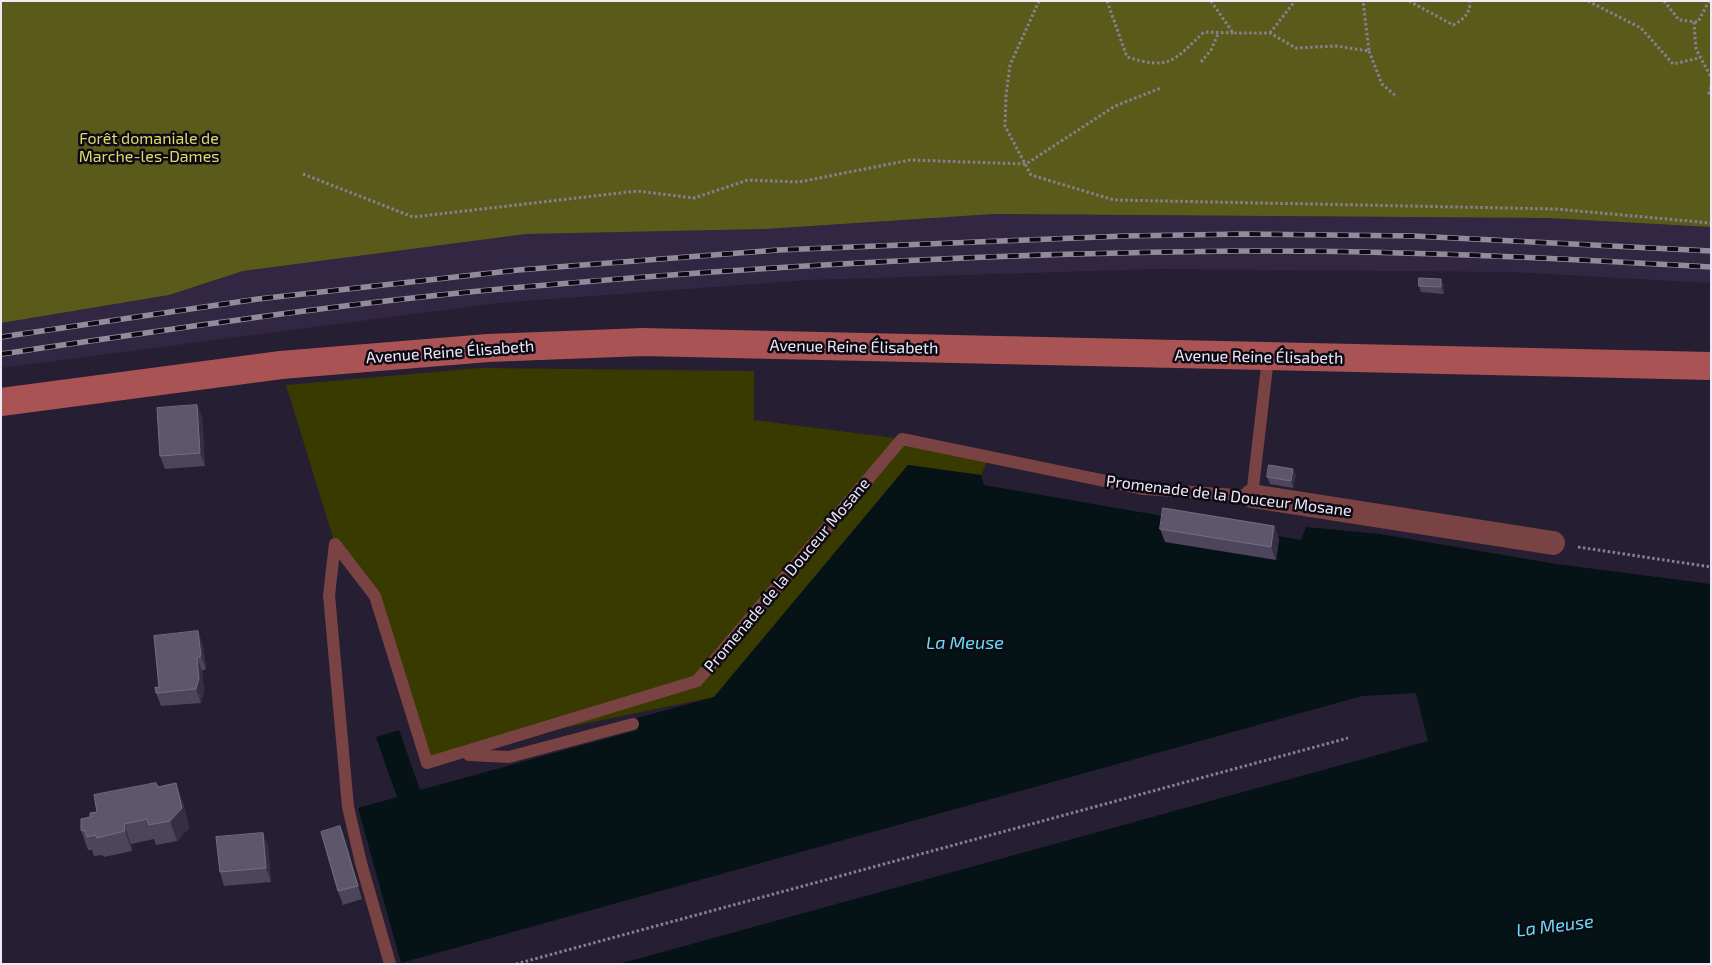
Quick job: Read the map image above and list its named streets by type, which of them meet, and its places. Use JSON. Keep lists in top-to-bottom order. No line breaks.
{"streets":{"main road":["Avenue Reine Élisabeth"],"street":["Promenade de la Douceur Mosane"]},"water":["La Meuse"],"parks":["Forêt domaniale de Marche-les-Dames"]}
